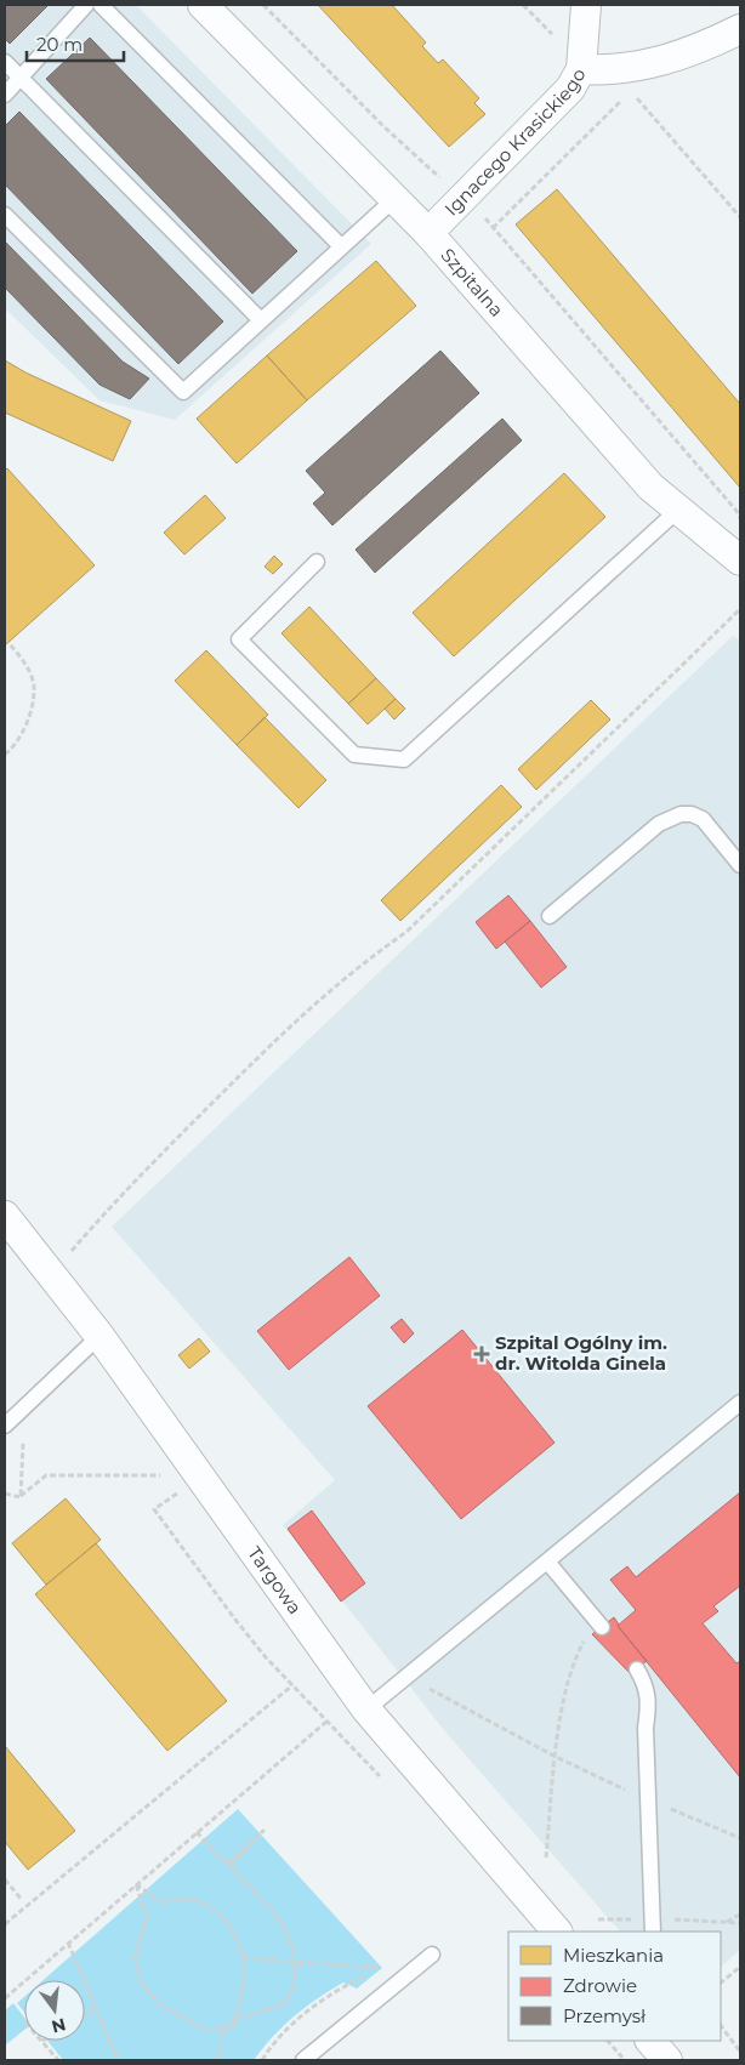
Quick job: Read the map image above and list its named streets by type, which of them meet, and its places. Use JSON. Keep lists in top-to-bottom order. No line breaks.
{"streets":{"street":["Ignacego Krasickiego","Szpitalna","Targowa"]},"crossings":[["Ignacego Krasickiego","Szpitalna"]],"places":{"health":["Szpital Ogólny im. dr. Witolda Ginela"]},"legend":["Mieszkania","Zdrowie","Przemysł"],"scale_bar":"20 m","north":"bottom"}
